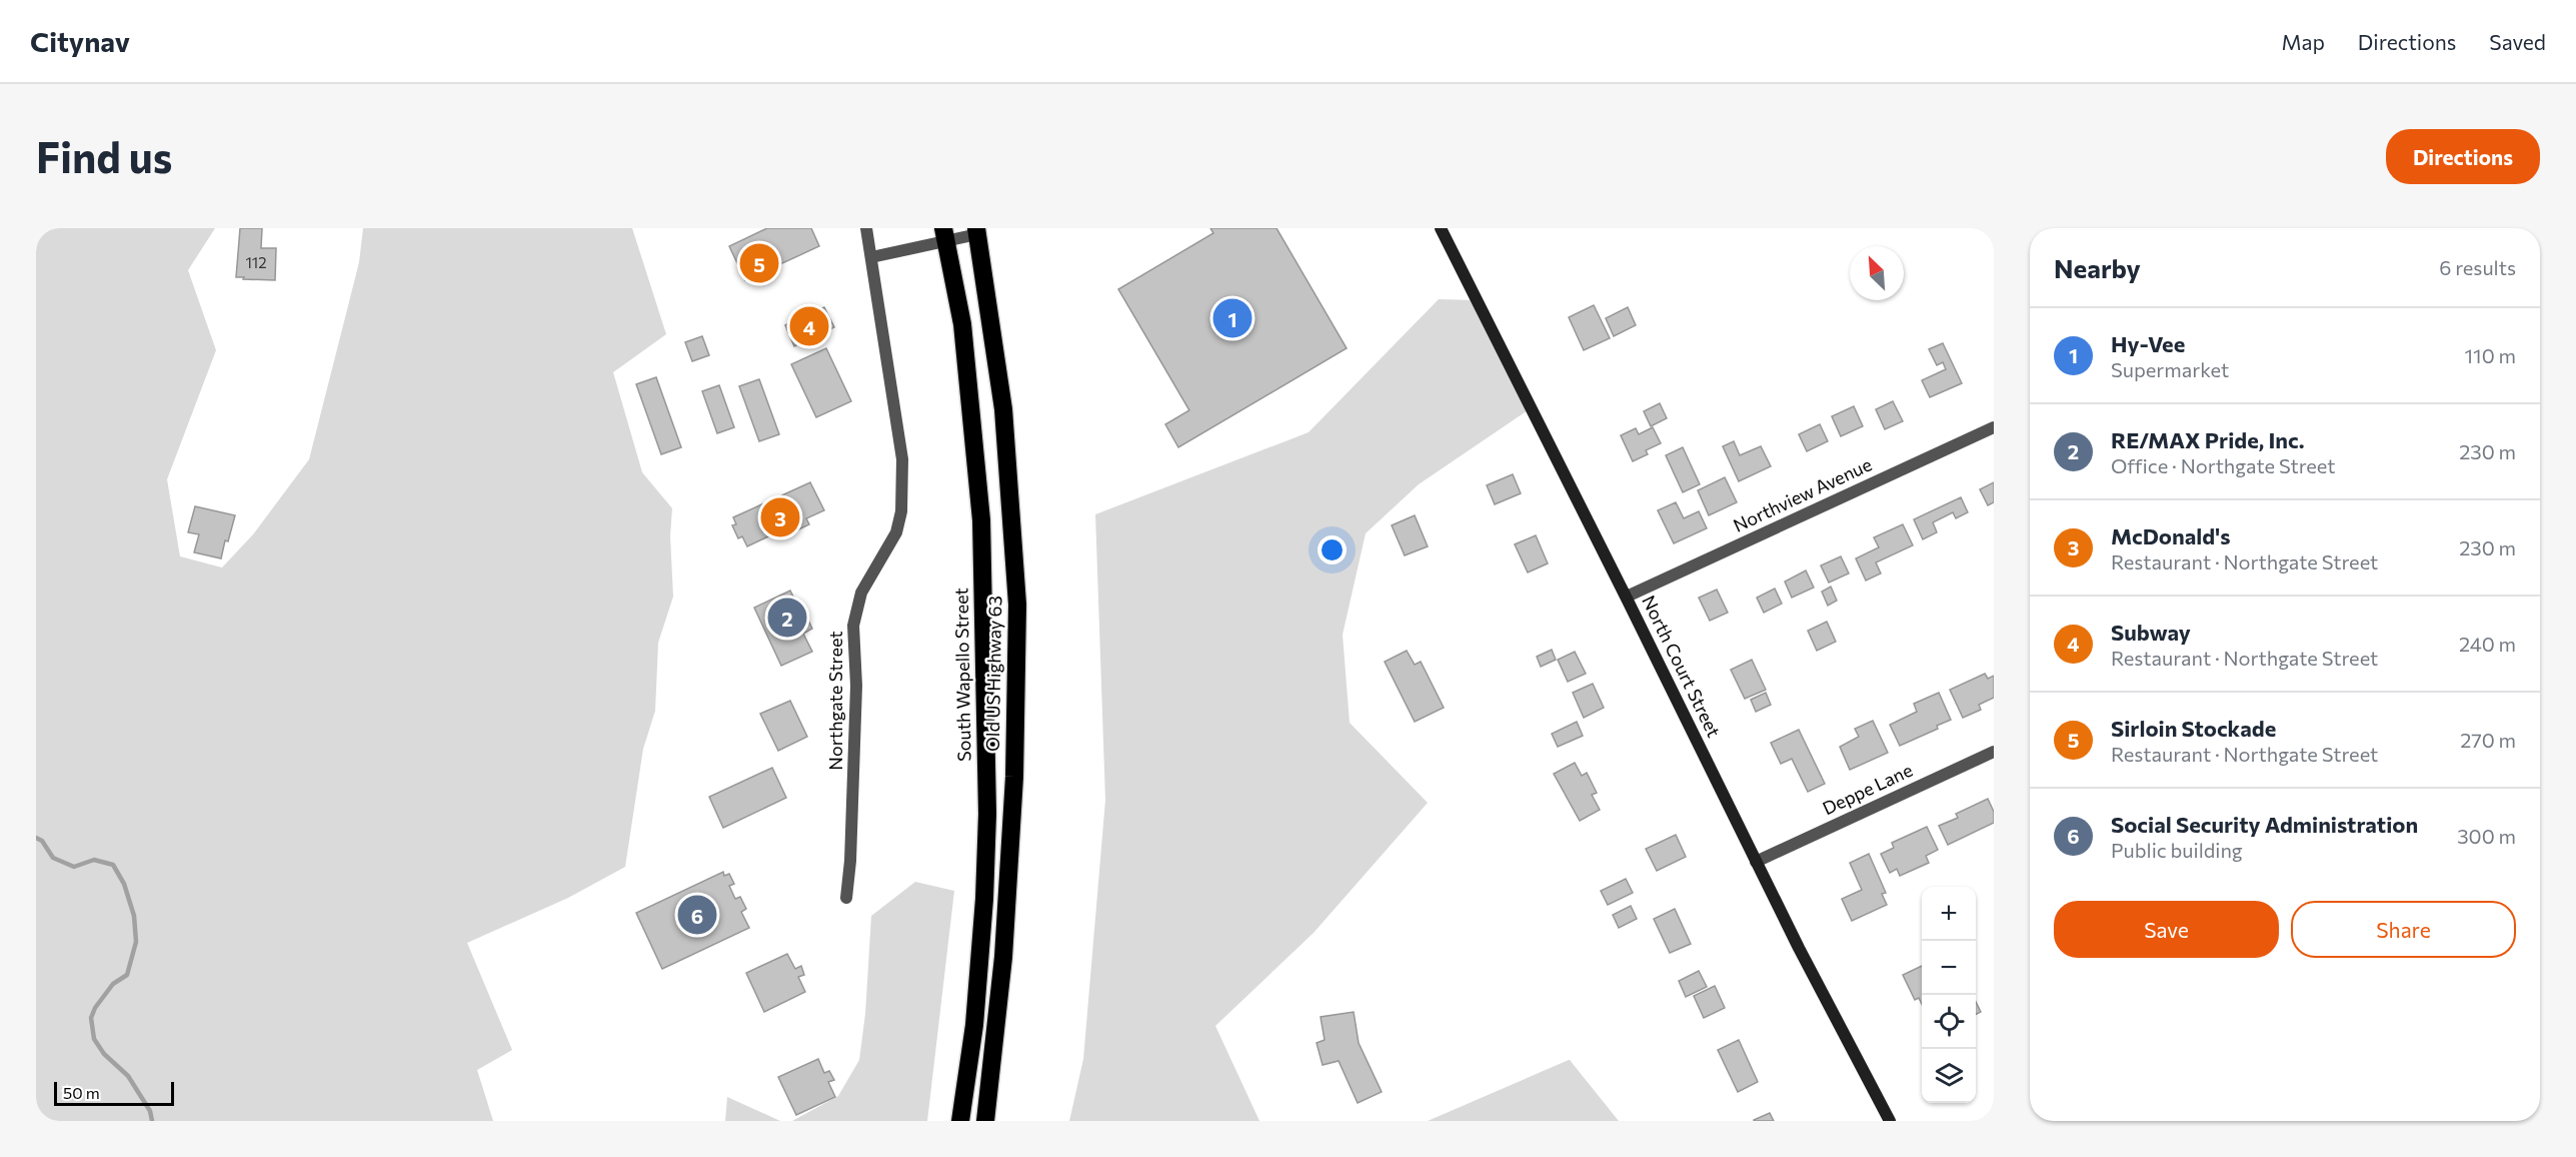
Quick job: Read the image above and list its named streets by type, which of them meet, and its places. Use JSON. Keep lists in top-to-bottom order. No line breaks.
{"streets":{"highway":["Old US Highway 63","South Wapello Street"],"main road":["North Court Street"],"street":["Northview Avenue","Northgate Street","Deppe Lane"]},"crossings":[["Northview Avenue","North Court Street"],["North Court Street","Deppe Lane"]],"house_numbers":["112"],"scale_bar":"50 m","north":"top left","page":{"header":"Citynav","nav":["Map","Directions","Saved"],"buttons":["Directions",["Save","Share"]],"title":"Find us","heading":["Nearby","6 results"],"pins":["5","1","4","3","2","6"],"list":[{"mark":"1","name":"Hy-Vee","note":"Supermarket","value":"110 m"},{"mark":"2","name":"RE/MAX Pride, Inc.","note":"Office · Northgate Street","value":"230 m"},{"mark":"3","name":"McDonald's","note":"Restaurant · Northgate Street","value":"230 m"},{"mark":"4","name":"Subway","note":"Restaurant · Northgate Street","value":"240 m"},{"mark":"5","name":"Sirloin Stockade","note":"Restaurant · Northgate Street","value":"270 m"},{"mark":"6","name":"Social Security Administration","note":"Public building","value":"300 m"}],"map_buttons":["+","−"],"scale":"50 m"}}
